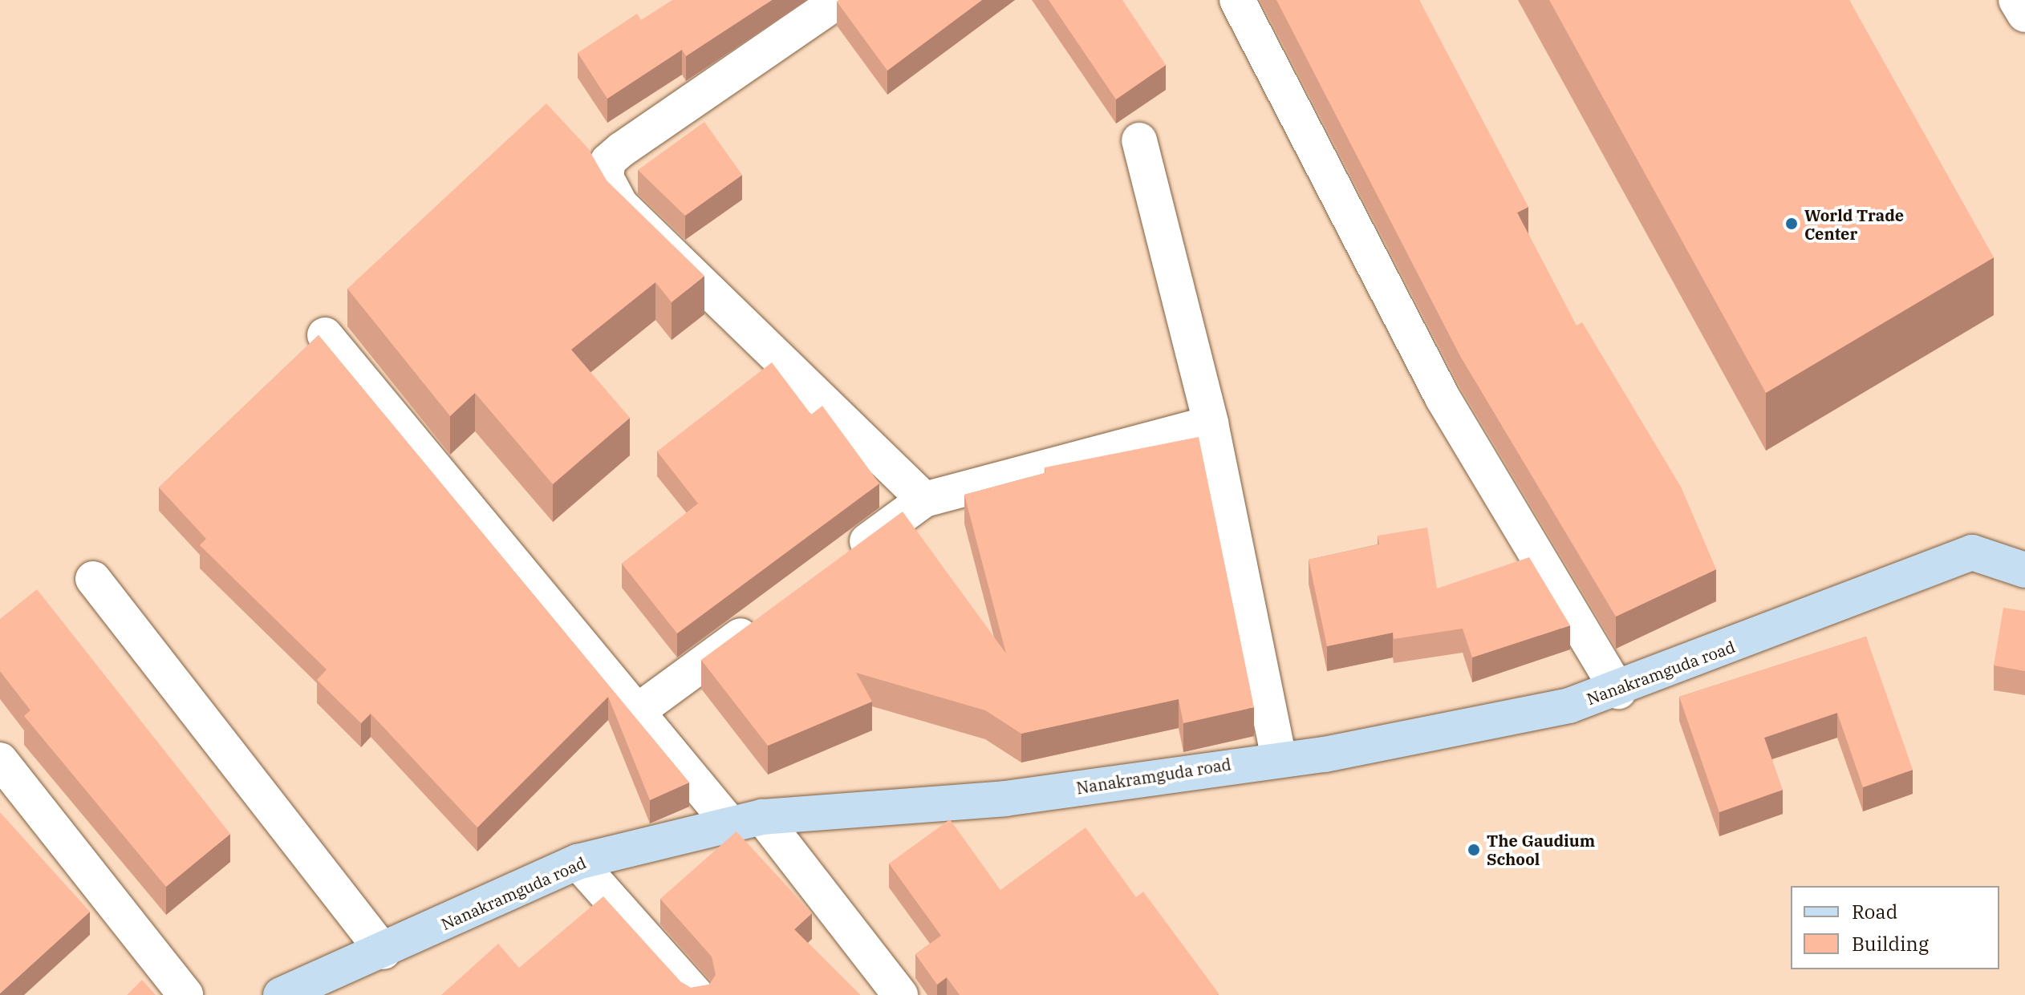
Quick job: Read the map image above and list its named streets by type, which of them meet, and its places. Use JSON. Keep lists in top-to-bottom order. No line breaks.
{"streets":{"main road":["Nanakramguda road"]},"places":["World Trade Center","The Gaudium School"],"legend":["Road","Building"]}
